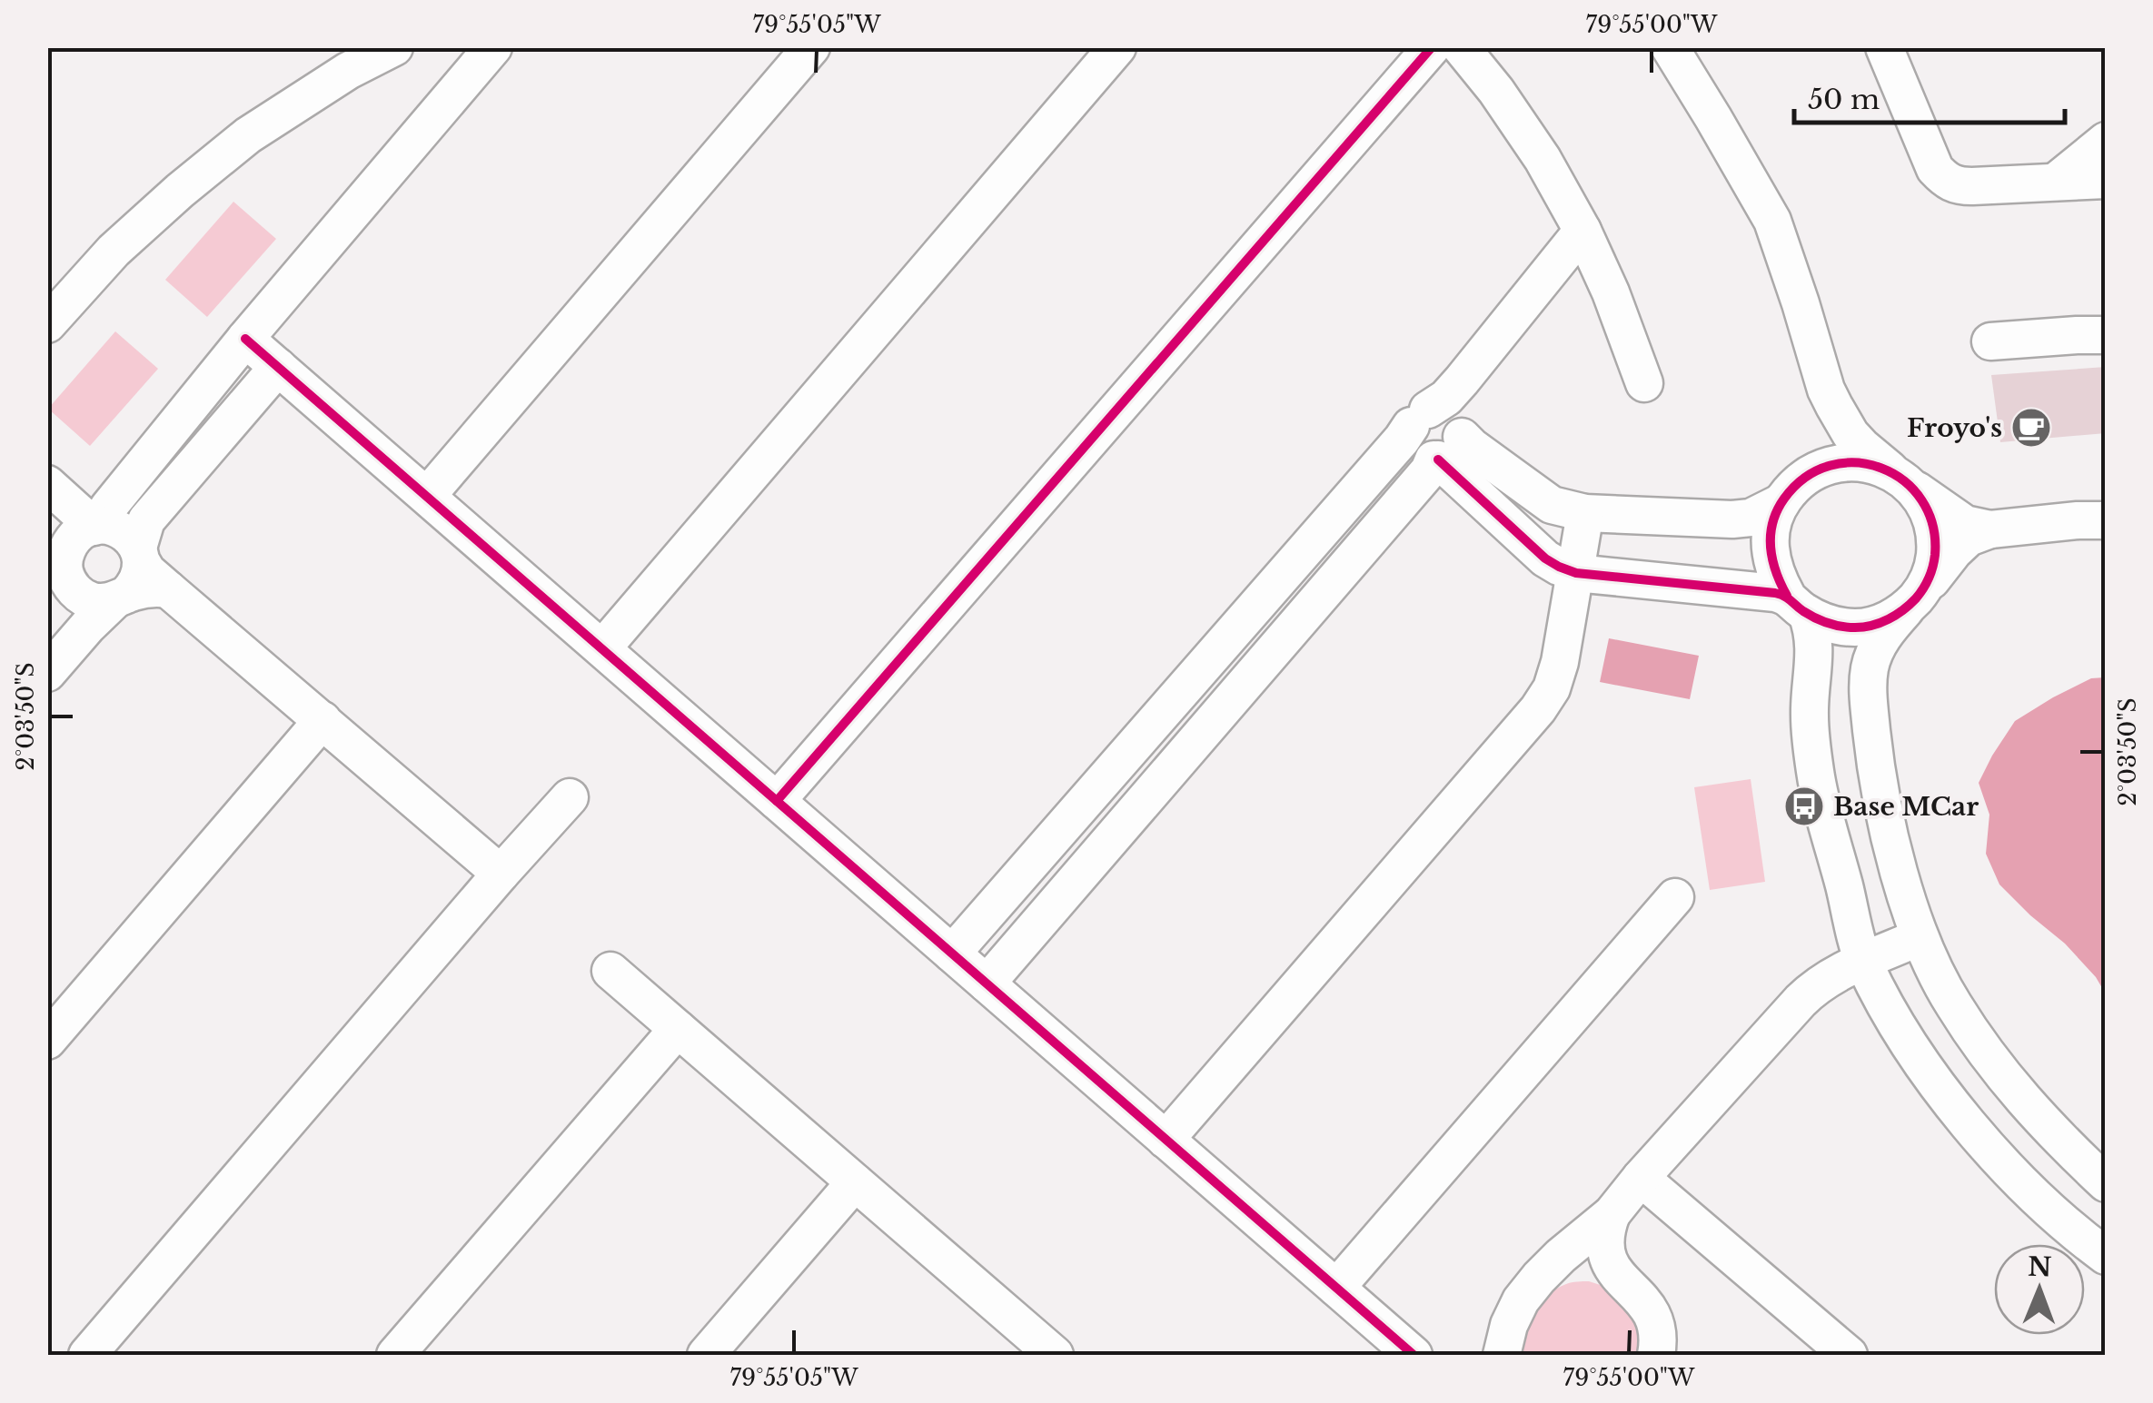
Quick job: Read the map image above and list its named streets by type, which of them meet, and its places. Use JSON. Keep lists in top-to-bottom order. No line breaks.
{"places":{"cafe":["Froyo's"],"bus stop":["Base MCar"]},"scale_bar":"50 m","north":"top","coordinates":["79°55'05\"W","79°55'00\"W","2°03'50\"S"]}
